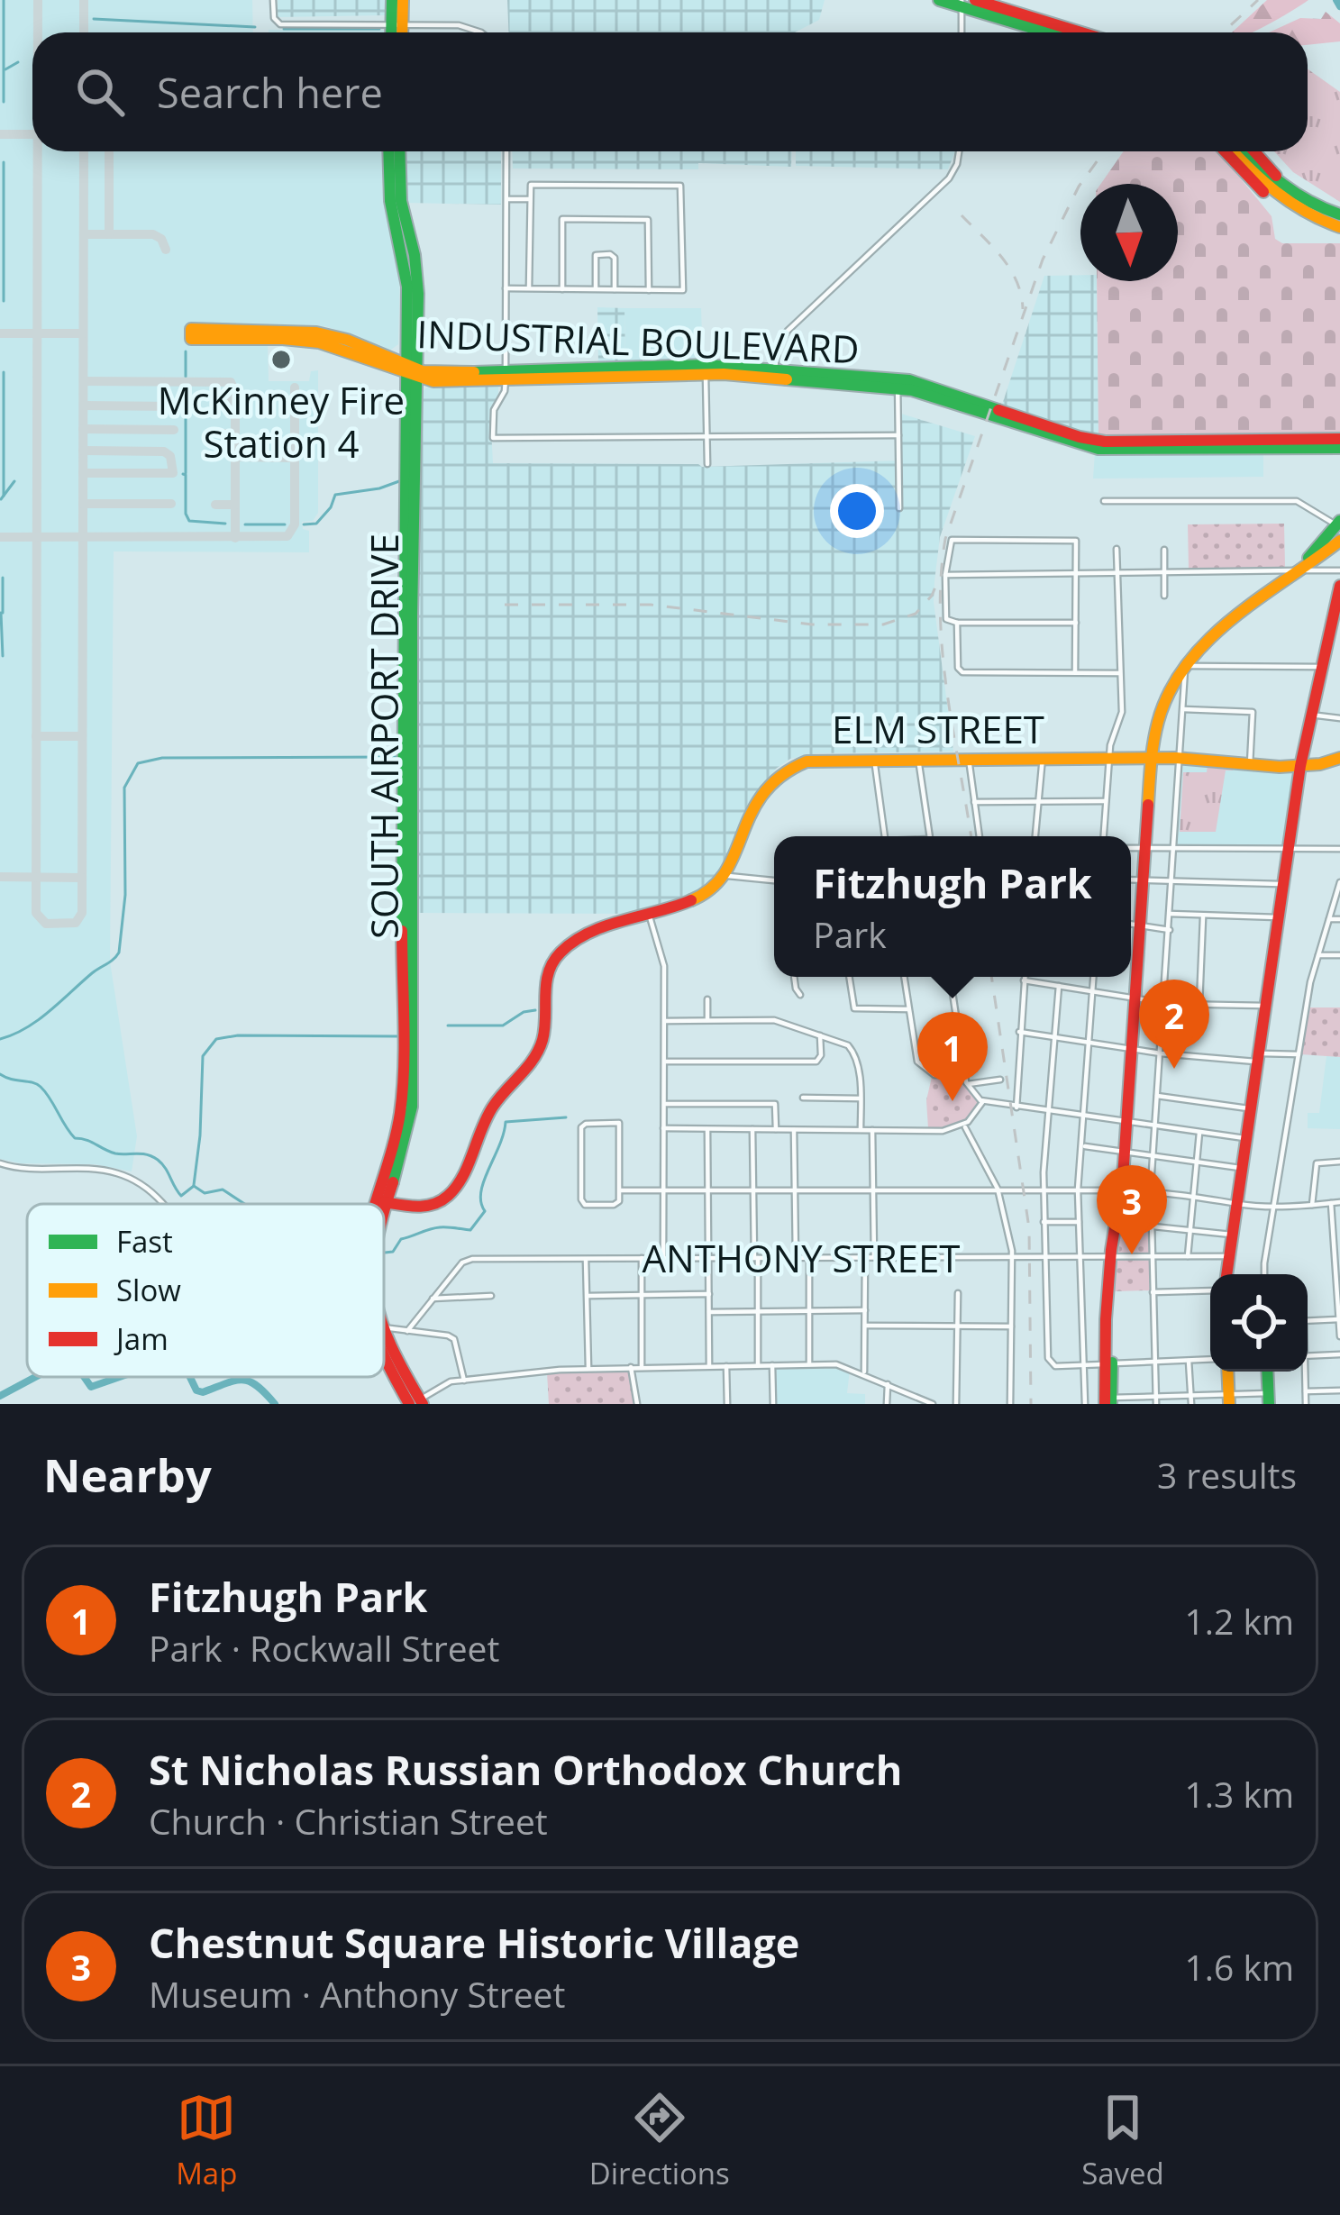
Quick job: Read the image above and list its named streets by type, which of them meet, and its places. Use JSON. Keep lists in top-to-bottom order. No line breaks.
{"streets":{"main road":["INDUSTRIAL BOULEVARD","ELM STREET","SOUTH AIRPORT DRIVE"],"street":["ANTHONY STREET"]},"crossings":[["INDUSTRIAL BOULEVARD","SOUTH AIRPORT DRIVE"]],"places":["McKinney Fire Station 4"],"legend":["Fast","Slow","Jam"],"north":"bottom","page":{"search":"Search here","popup":["Fitzhugh Park","Park"],"pins":["2","1","3"],"heading":["Nearby","3 results"],"list":[{"mark":"1","name":"Fitzhugh Park","note":"Park · Rockwall Street","value":"1.2 km"},{"mark":"2","name":"St Nicholas Russian Orthodox Church","note":"Church · Christian Street","value":"1.3 km"},{"mark":"3","name":"Chestnut Square Historic Village","note":"Museum · Anthony Street","value":"1.6 km"}],"nav":["Map","Directions","Saved"]}}
